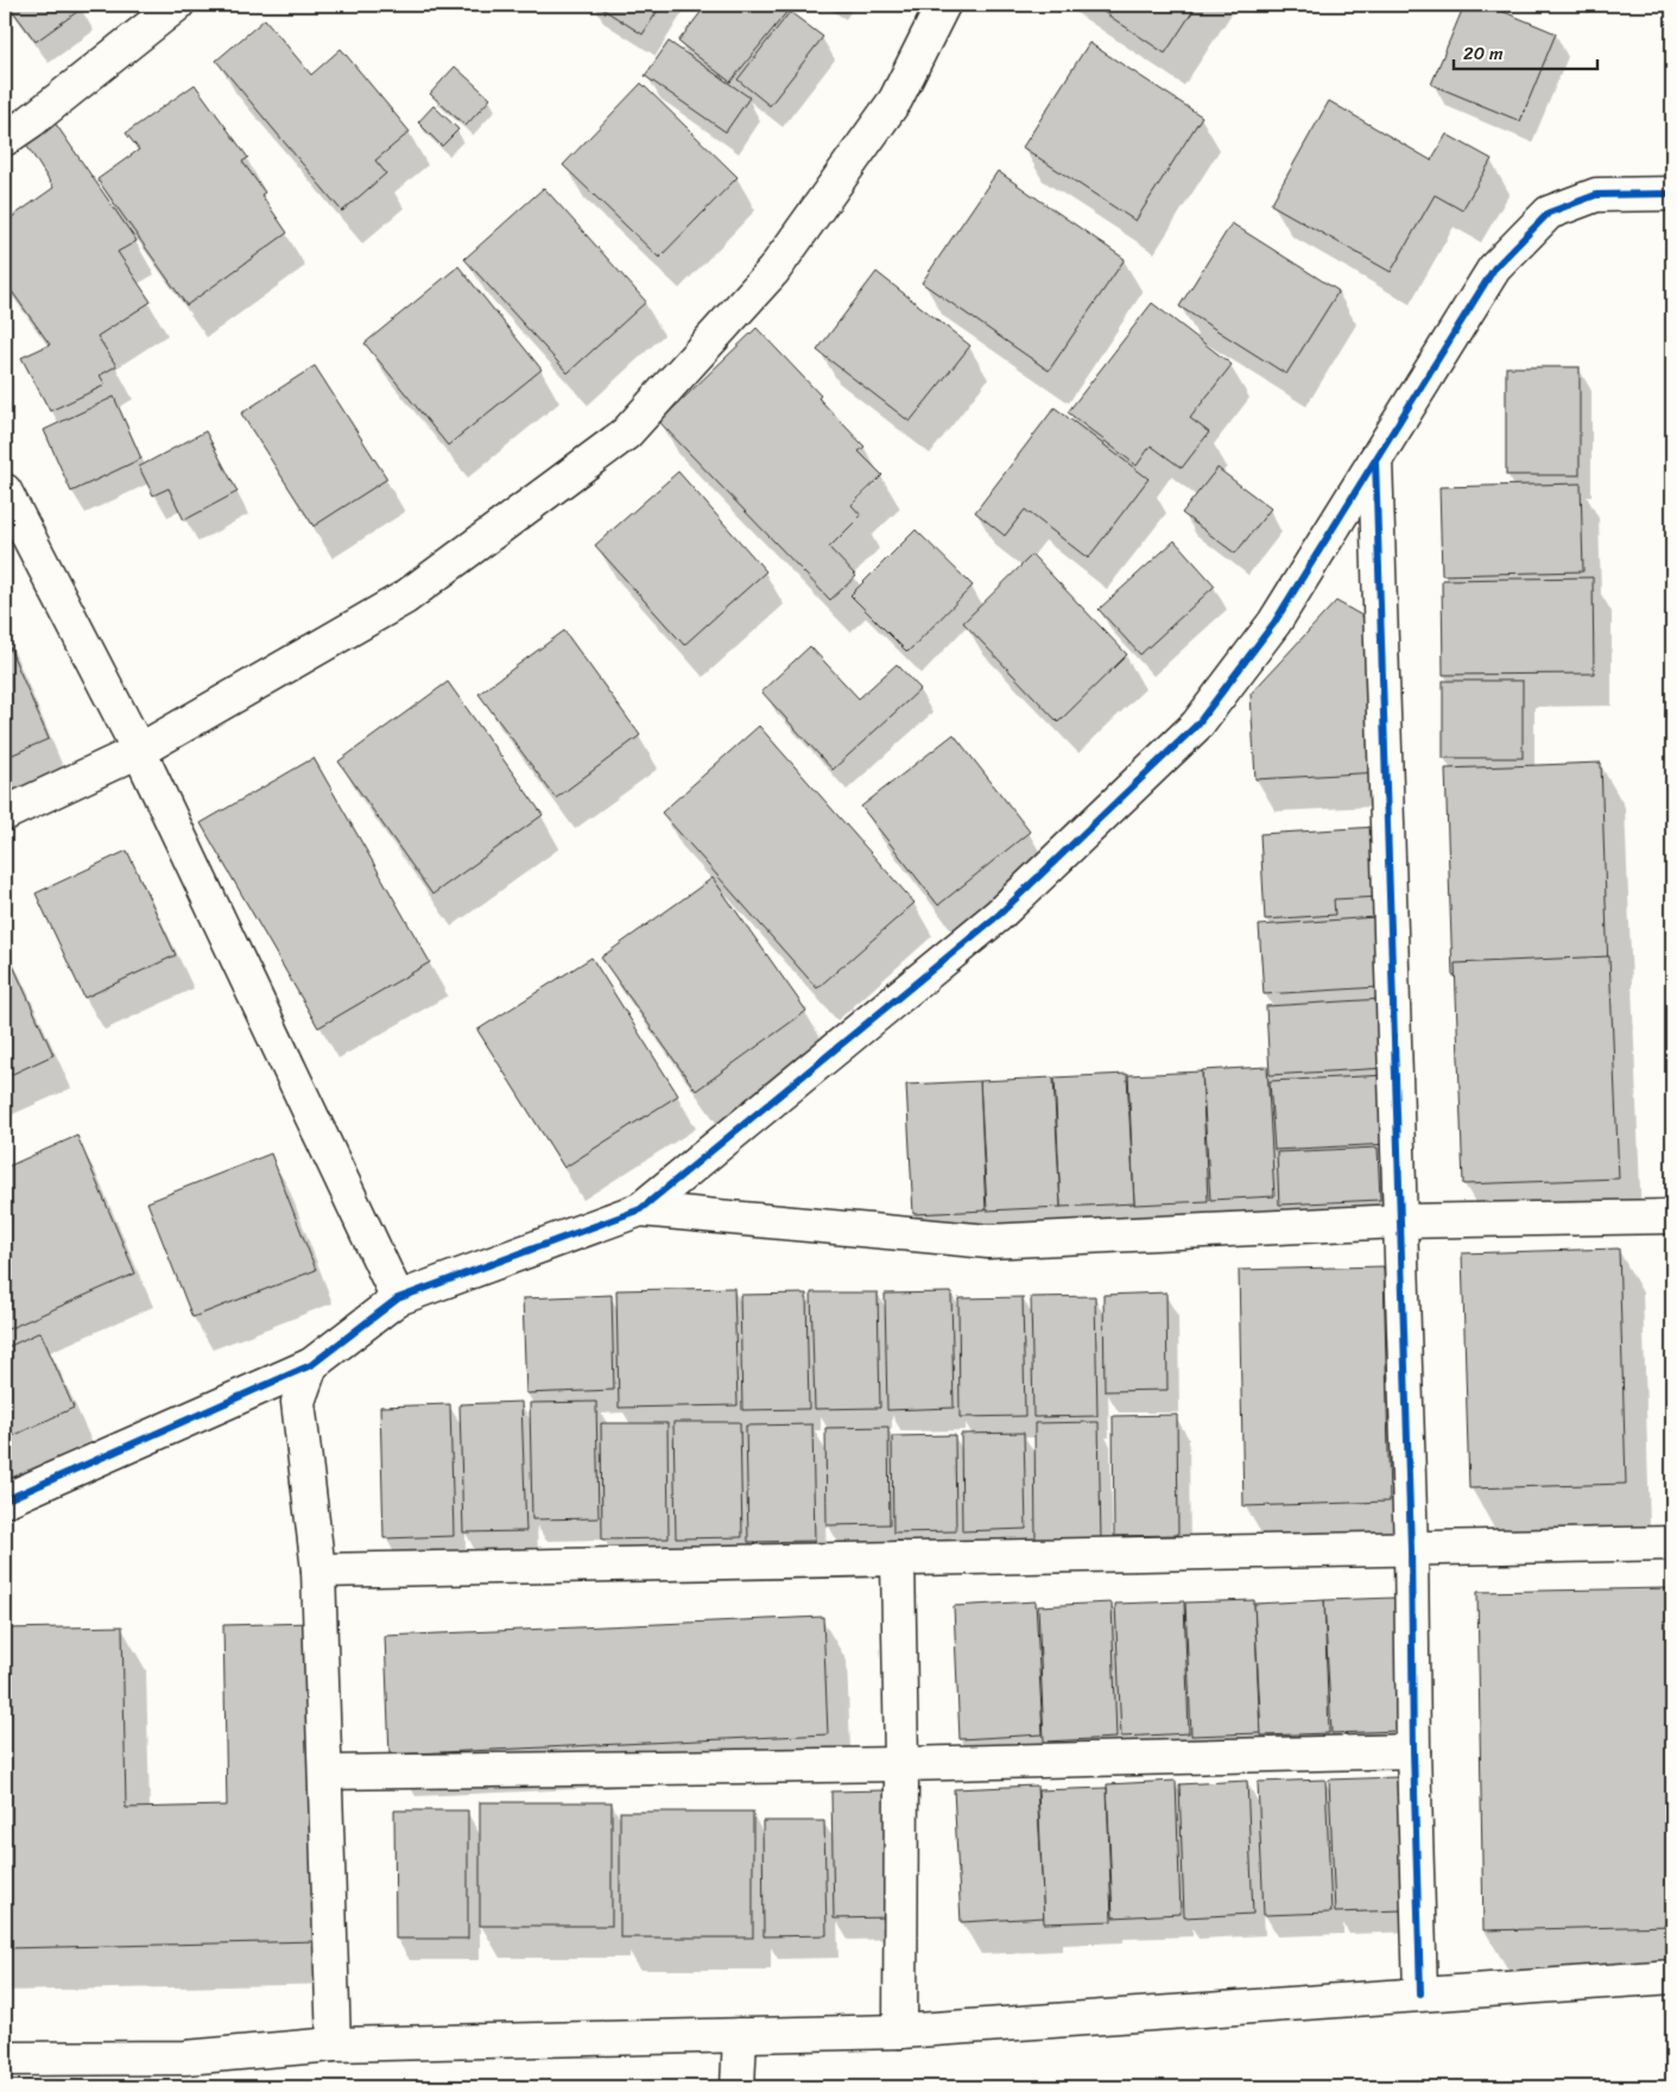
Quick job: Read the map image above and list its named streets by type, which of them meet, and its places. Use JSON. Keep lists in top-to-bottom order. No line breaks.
{"scale_bar":"20 m"}
